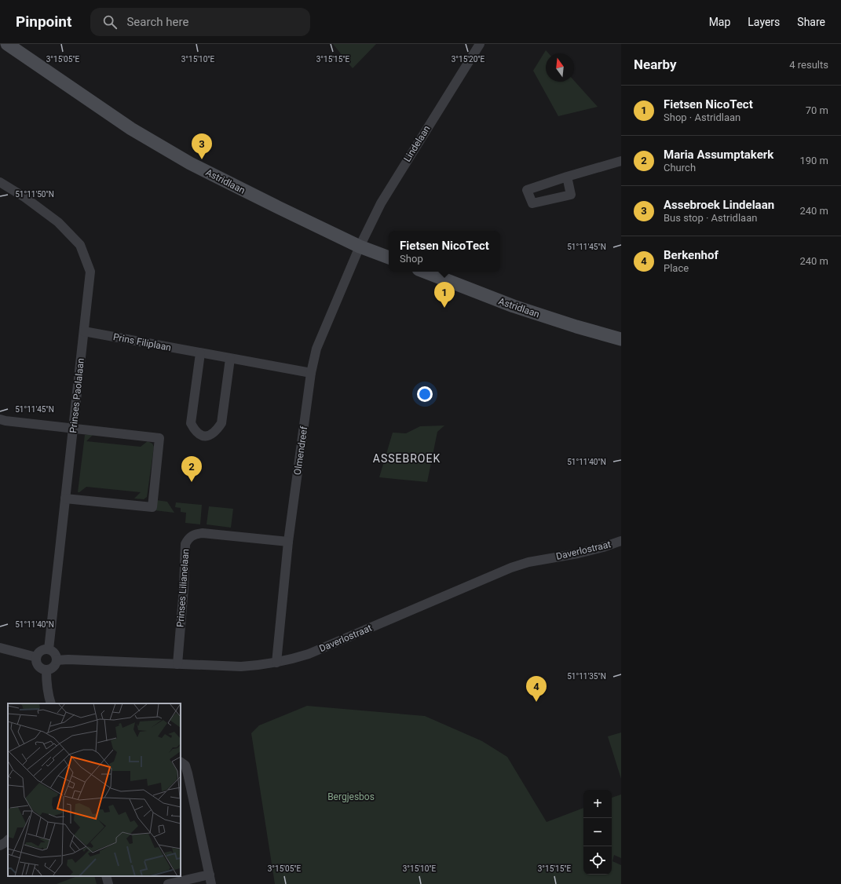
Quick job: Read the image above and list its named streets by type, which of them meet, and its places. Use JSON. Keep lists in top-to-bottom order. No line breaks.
{"streets":{"main road":["Astridlaan"],"street":["Lindelaan","Prins Filiplaan","Prinses Paolalaan","Olmendreef","Daverlostraat","Prinses Lilianelaan"]},"crossings":[["Lindelaan","Astridlaan"],["Lindelaan","Olmendreef"],["Astridlaan","Olmendreef"],["Prins Filiplaan","Prinses Paolalaan"],["Prins Filiplaan","Olmendreef"],["Prinses Paolalaan","Daverlostraat"],["Olmendreef","Daverlostraat"],["Olmendreef","Prinses Lilianelaan"],["Daverlostraat","Prinses Lilianelaan"]],"districts":["ASSEBROEK"],"parks":["Bergjesbos"],"north":"top","page":{"header":"Pinpoint","search":"Search here","nav":["Map","Layers","Share"],"heading":["Nearby","4 results"],"list":[{"mark":"1","name":"Fietsen NicoTect","note":"Shop · Astridlaan","value":"70 m"},{"mark":"2","name":"Maria Assumptakerk","note":"Church","value":"190 m"},{"mark":"3","name":"Assebroek Lindelaan","note":"Bus stop · Astridlaan","value":"240 m"},{"mark":"4","name":"Berkenhof","note":"Place","value":"240 m"}],"pins":["3","1","2","4"],"popup":["Fietsen NicoTect","Shop"],"map_buttons":["+","−"]},"coordinates":["3°15'05\"E","3°15'10\"E","3°15'15\"E","3°15'20\"E","51°11'50\"N","51°11'45\"N","51°11'40\"N","51°11'35\"N"]}
